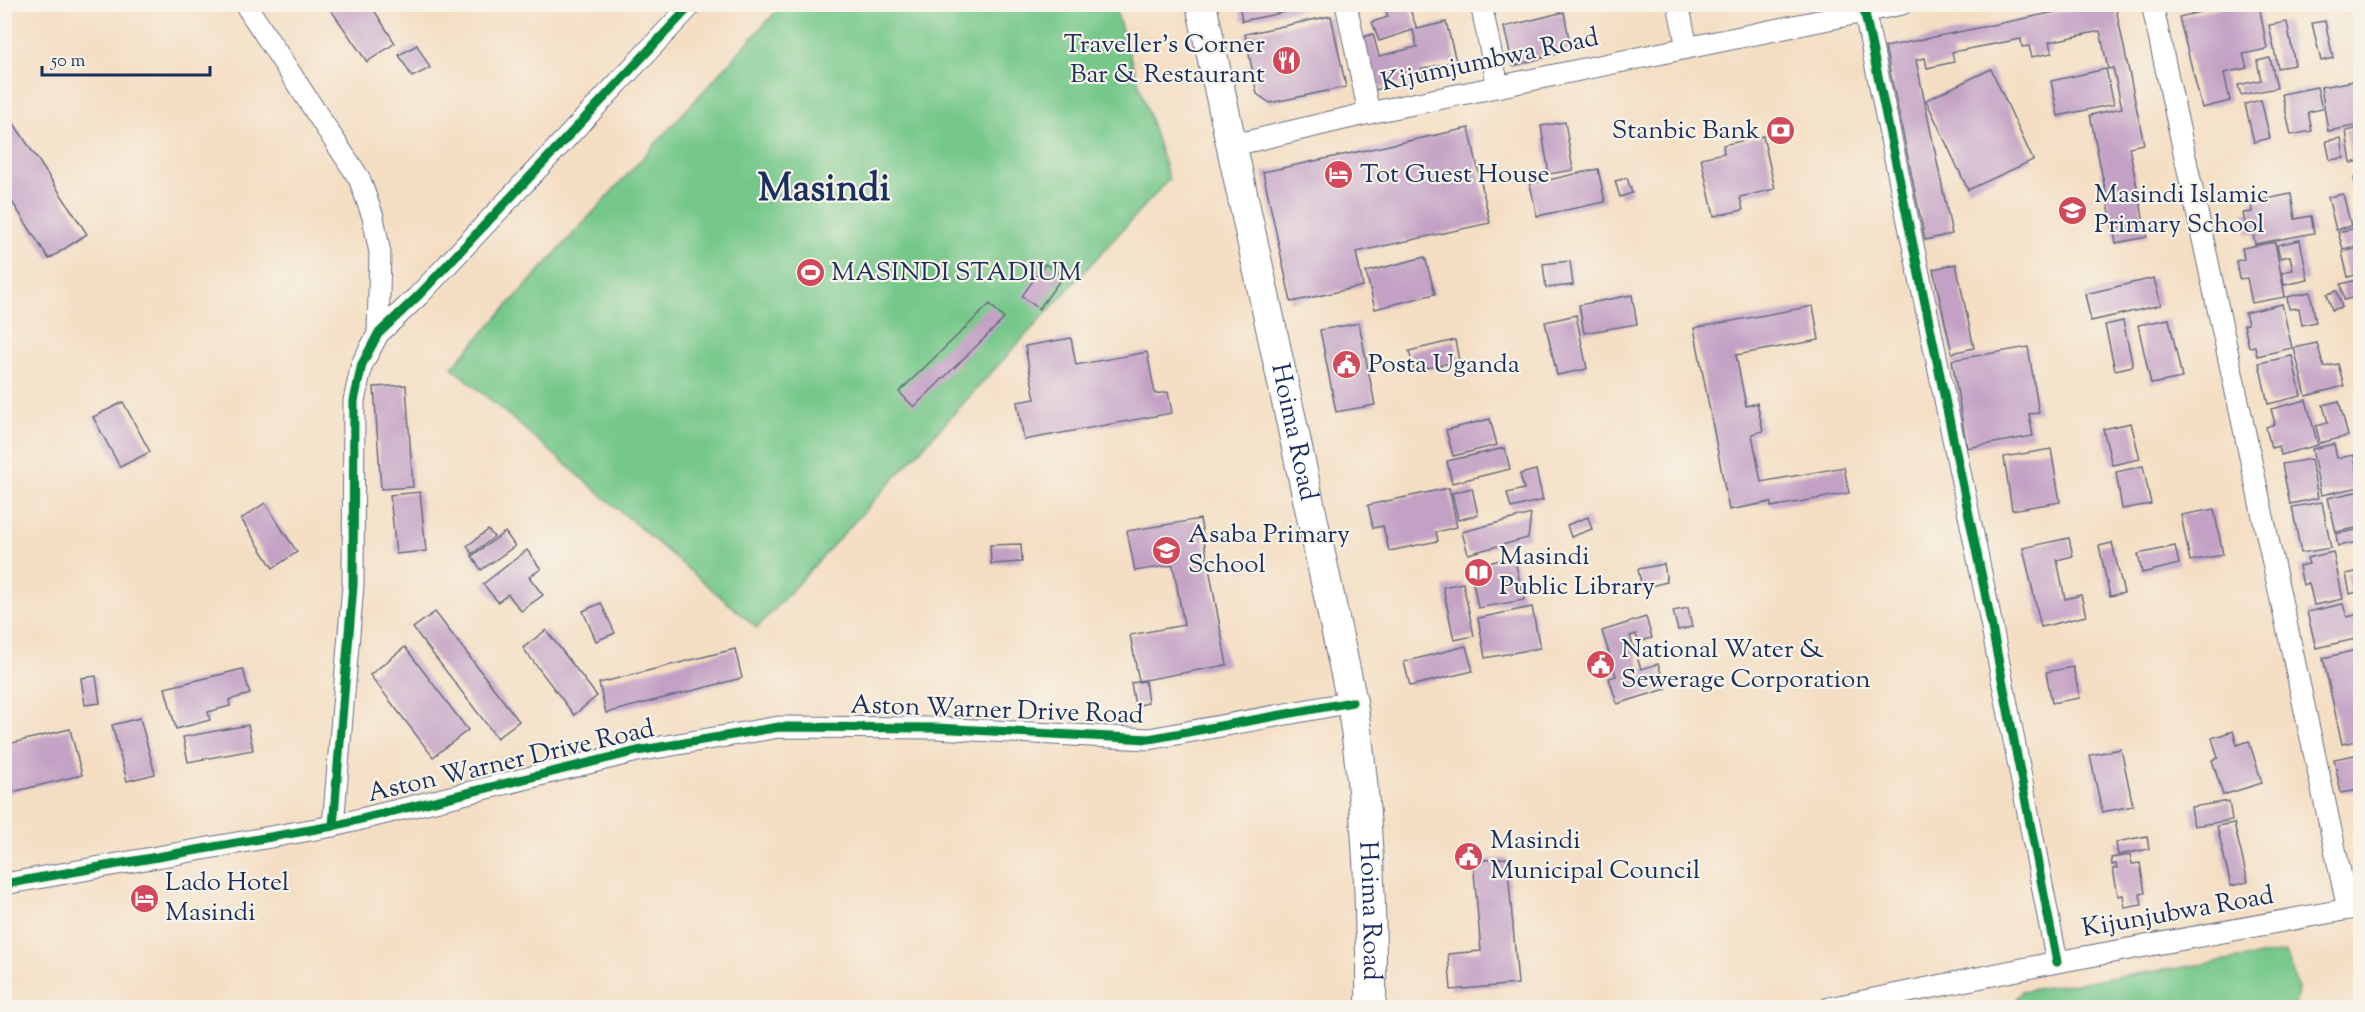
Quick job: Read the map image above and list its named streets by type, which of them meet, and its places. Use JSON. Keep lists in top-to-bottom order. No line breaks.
{"streets":{"main road":["Hoima Road"],"street":["Kijumjumbwa Road","Aston Warner Drive Road","Kijunjubwa Road"]},"crossings":[["Kijumjumbwa Road","Hoima Road"],["Hoima Road","Aston Warner Drive Road"]],"districts":["Masindi"],"places":{"restaurant":["Traveller's Corner Bar & Restaurant"],"bank":["Stanbic Bank"],"hotel":["Tot Guest House","Lado Hotel Masindi"],"school or university":["Masindi Islamic Primary School","Asaba Primary School"],"sports":["MASINDI STADIUM"],"public building":["Posta Uganda","National Water & Sewerage Corporation","Masindi Municipal Council"],"library":["Masindi Public Library"]},"scale_bar":"50 m"}
